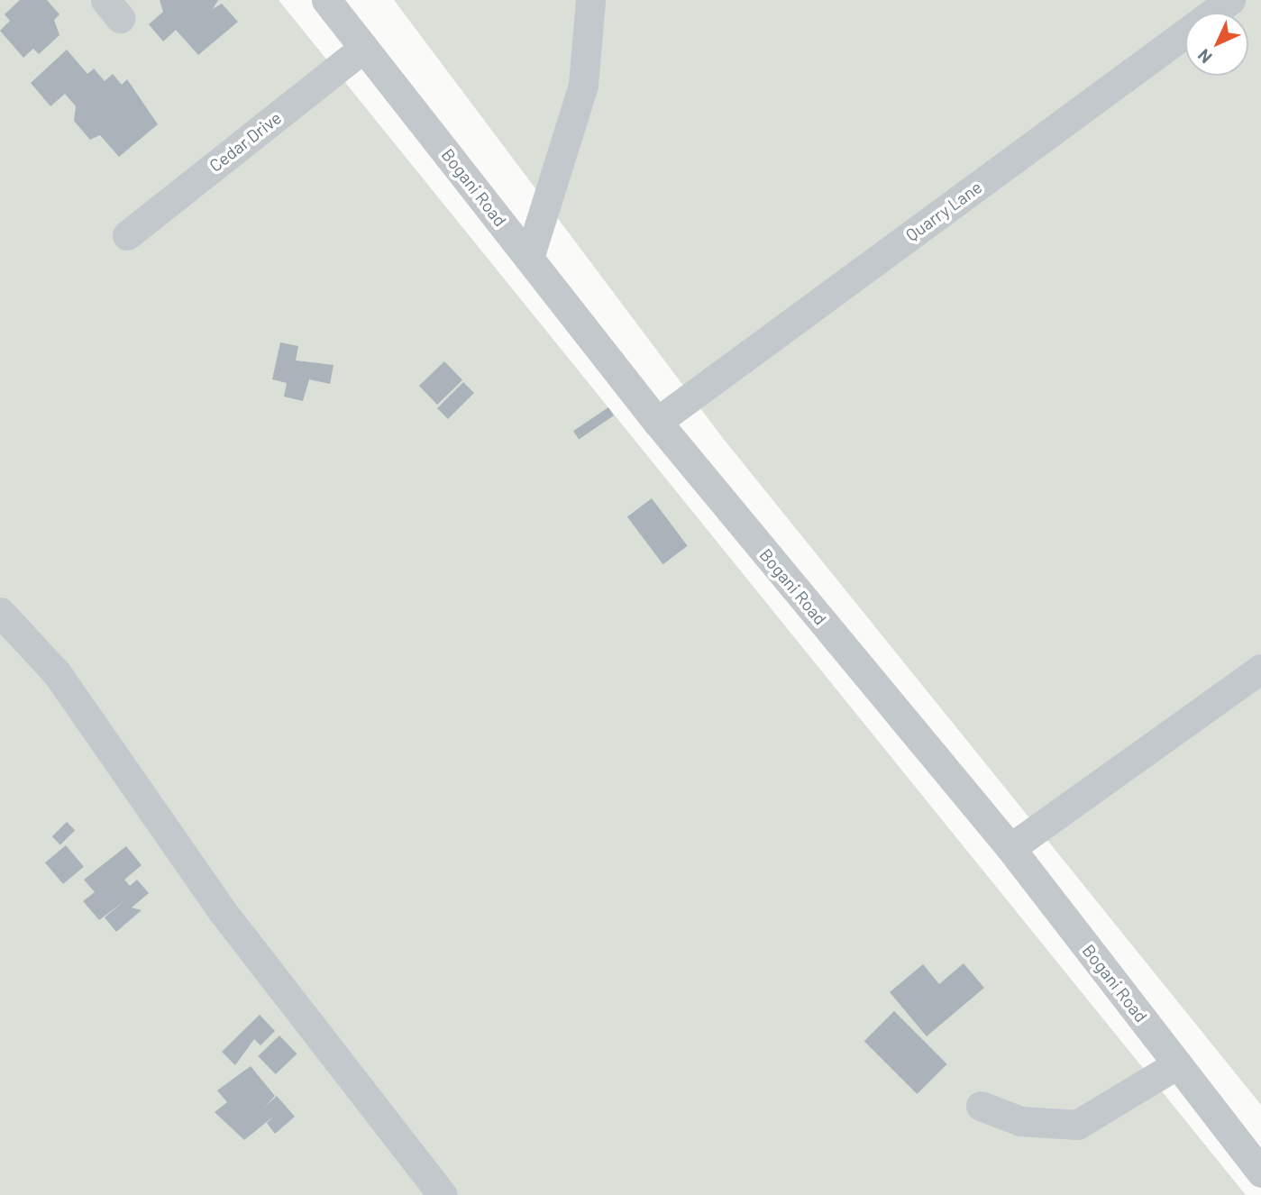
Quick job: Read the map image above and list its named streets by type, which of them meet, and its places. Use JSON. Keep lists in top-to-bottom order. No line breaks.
{"streets":{"street":["Cedar Drive","Bogani Road","Quarry Lane"]},"crossings":[["Cedar Drive","Bogani Road"],["Bogani Road","Quarry Lane"]],"north":"bottom left"}
